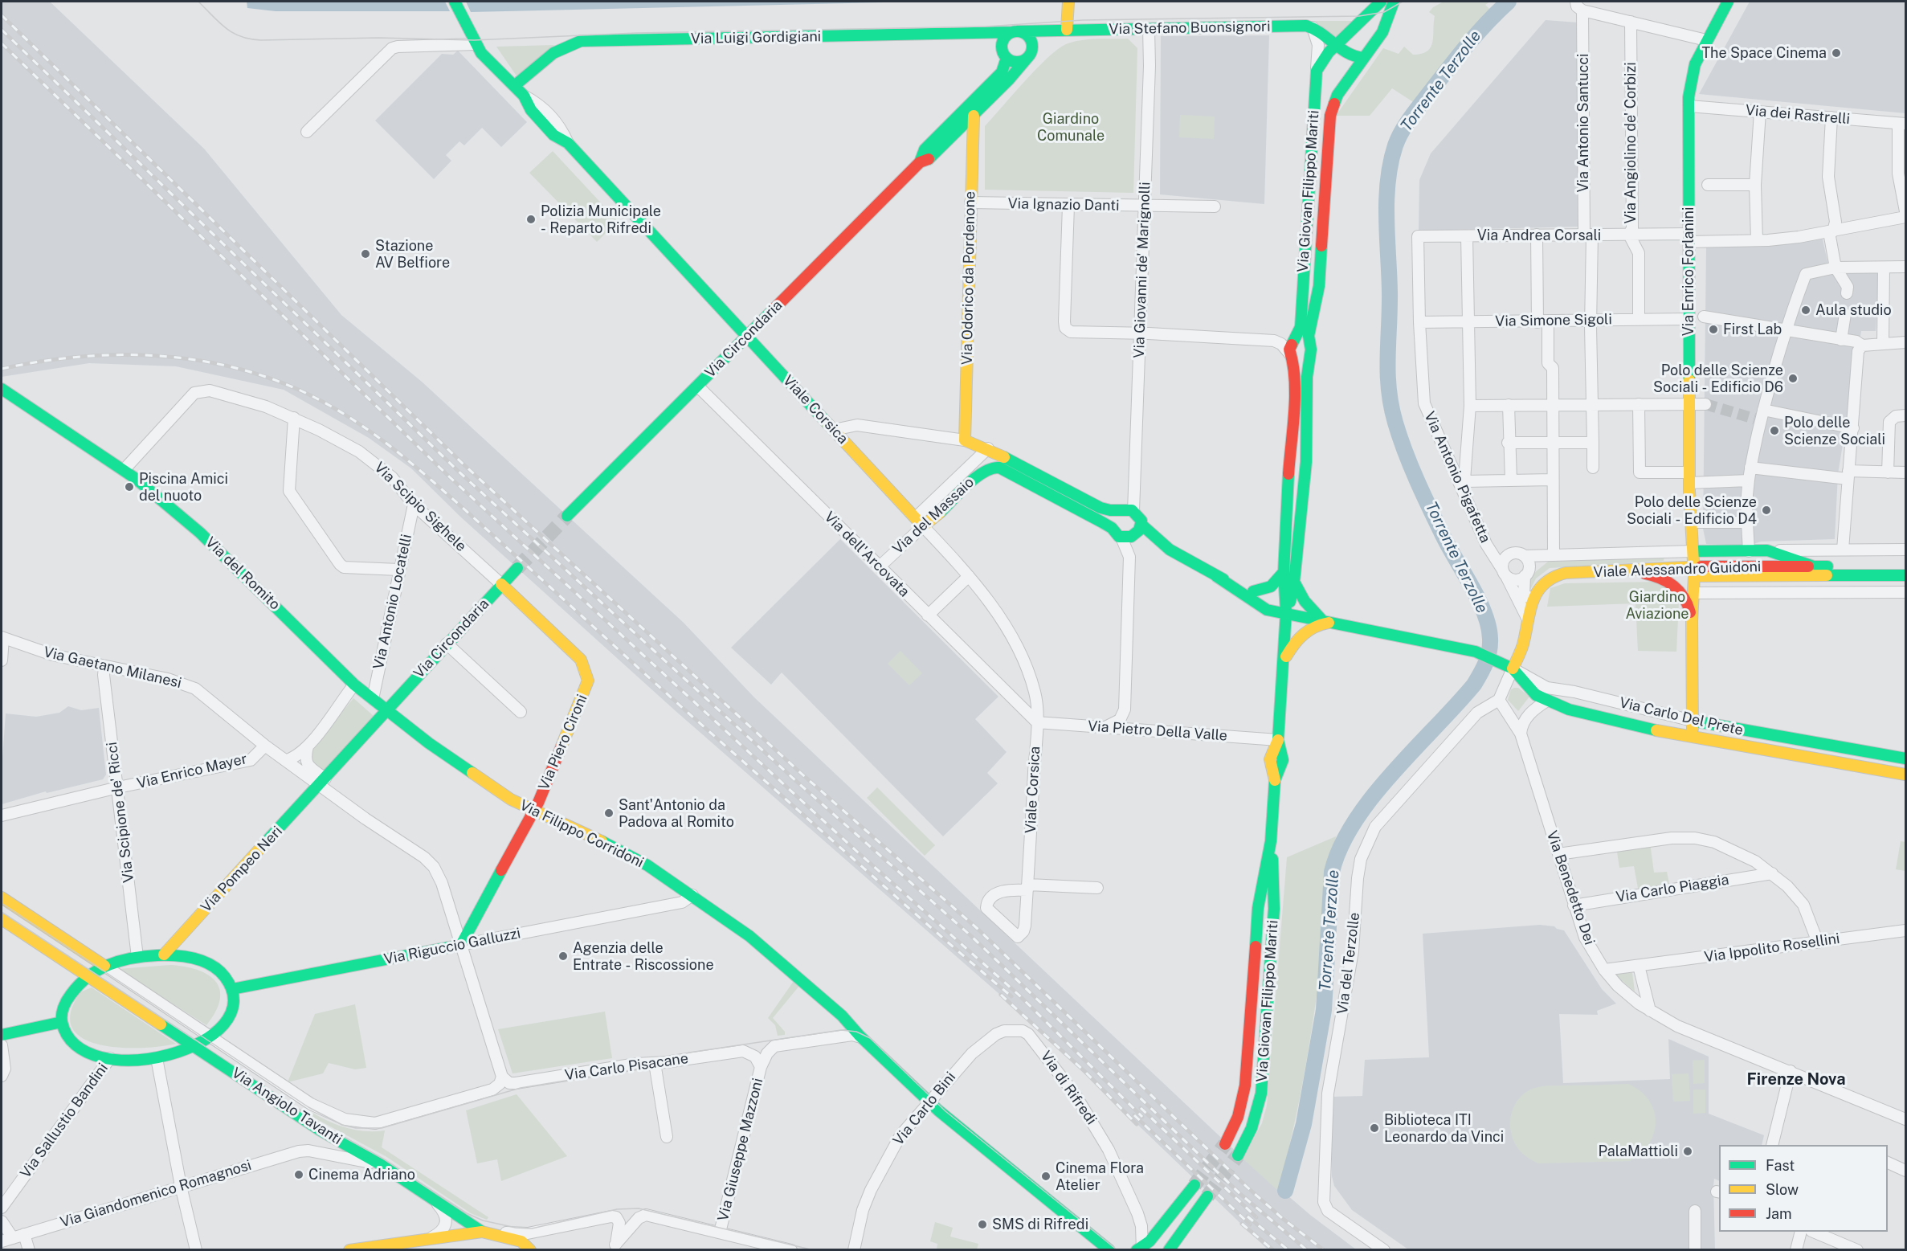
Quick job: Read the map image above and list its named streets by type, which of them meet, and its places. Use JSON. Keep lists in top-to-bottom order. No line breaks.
{"streets":{"street":["Via Stefano Buonsignori","Via Luigi Gordigiani","Via dei Rastrelli","Via Antonio Santucci","Via Angiolino de' Corbizi","Via Giovan Filippo Mariti","Via Ignazio Danti","Via Andrea Corsali","Via Giovanni de' Marignolli","Via Enrico Forlanini","Via Odorico da Pordenone","Via Simone Sigoli","Via Circondaria","Viale Corsica","Via Antonio Pigafetta","Via Scipio Sighele","Via del Massaio","Via dell'Arcovata","Viale Alessandro Guidoni","Via del Romito","Via Antonio Locatelli","Via Gaetano Milanesi","Via Carlo Del Prete","Via Pietro Della Valle","Via Piero Cironi","Via Enrico Mayer","Via Scipione de' Ricci","Via Filippo Corridoni","Via Pompeo Neri","Via Benedetto Dei","Via Carlo Piaggia","Via Riguccio Galluzzi","Via Ippolito Rosellini","Via del Terzolle","Via Carlo Pisacane","Via di Rifredi","Via Angiolo Tavanti","Via Carlo Bini","Via Sallustio Bandini","Via Giuseppe Mazzoni","Via Giandomenico Romagnosi"]},"crossings":[["Via Stefano Buonsignori","Via Luigi Gordigiani"],["Via Stefano Buonsignori","Via Giovanni de' Marignolli"],["Via Stefano Buonsignori","Via Circondaria"],["Via Luigi Gordigiani","Via Circondaria"],["Via Luigi Gordigiani","Viale Corsica"],["Via dei Rastrelli","Via Enrico Forlanini"],["Via Antonio Santucci","Via Andrea Corsali"],["Via Antonio Santucci","Via Simone Sigoli"],["Via Angiolino de' Corbizi","Via Andrea Corsali"],["Via Angiolino de' Corbizi","Via Simone Sigoli"],["Via Giovan Filippo Mariti","Via Pietro Della Valle"],["Via Ignazio Danti","Via Giovanni de' Marignolli"],["Via Ignazio Danti","Via Odorico da Pordenone"],["Via Andrea Corsali","Via Enrico Forlanini"],["Via Andrea Corsali","Via Antonio Pigafetta"],["Via Enrico Forlanini","Via Simone Sigoli"],["Via Enrico Forlanini","Viale Alessandro Guidoni"],["Via Odorico da Pordenone","Via Circondaria"],["Via Simone Sigoli","Via Antonio Pigafetta"],["Via Circondaria","Viale Corsica"],["Via Circondaria","Via Scipio Sighele"],["Via Circondaria","Via dell'Arcovata"],["Via Circondaria","Via Gaetano Milanesi"],["Via Circondaria","Via Piero Cironi"],["Via Circondaria","Via Filippo Corridoni"],["Via Circondaria","Via Pompeo Neri"],["Viale Corsica","Via del Massaio"],["Viale Corsica","Via dell'Arcovata"],["Viale Corsica","Via Pietro Della Valle"],["Via Scipio Sighele","Via del Romito"],["Via Scipio Sighele","Via Antonio Locatelli"],["Via Scipio Sighele","Via Piero Cironi"],["Via del Massaio","Via dell'Arcovata"],["Via dell'Arcovata","Via Pietro Della Valle"],["Viale Alessandro Guidoni","Via Carlo Del Prete"],["Via del Romito","Via Antonio Locatelli"],["Via del Romito","Via Filippo Corridoni"],["Via Antonio Locatelli","Via Filippo Corridoni"],["Via Gaetano Milanesi","Via Enrico Mayer"],["Via Gaetano Milanesi","Via Scipione de' Ricci"],["Via Gaetano Milanesi","Via Pompeo Neri"],["Via Piero Cironi","Via Filippo Corridoni"],["Via Piero Cironi","Via Riguccio Galluzzi"],["Via Enrico Mayer","Via Scipione de' Ricci"],["Via Filippo Corridoni","Via Riguccio Galluzzi"],["Via Filippo Corridoni","Via Carlo Bini"],["Via Benedetto Dei","Via Carlo Piaggia"],["Via Benedetto Dei","Via Ippolito Rosellini"],["Via Benedetto Dei","Via del Terzolle"],["Via Carlo Pisacane","Via Angiolo Tavanti"],["Via Carlo Pisacane","Via Giuseppe Mazzoni"],["Via di Rifredi","Via Carlo Bini"],["Via Angiolo Tavanti","Via Giandomenico Romagnosi"]],"districts":["Firenze Nova"],"water":["Torrente Terzolle"],"parks":["Giardino Comunale","Giardino Aviazione"],"places":["The Space Cinema","Polizia Municipale - Reparto Rifredi","Stazione AV Belfiore","Aula studio","First Lab","Polo delle Scienze Sociali - Edificio D6","Polo delle Scienze Sociali","Piscina Amici del nuoto","Polo delle Scienze Sociali - Edificio D4","Sant'Antonio da Padova al Romito","Agenzia delle Entrate - Riscossione","Biblioteca ITI Leonardo da Vinci","PalaMattioli","Cinema Adriano","Cinema Flora Atelier","SMS di Rifredi"],"legend":["Fast","Slow","Jam"]}
